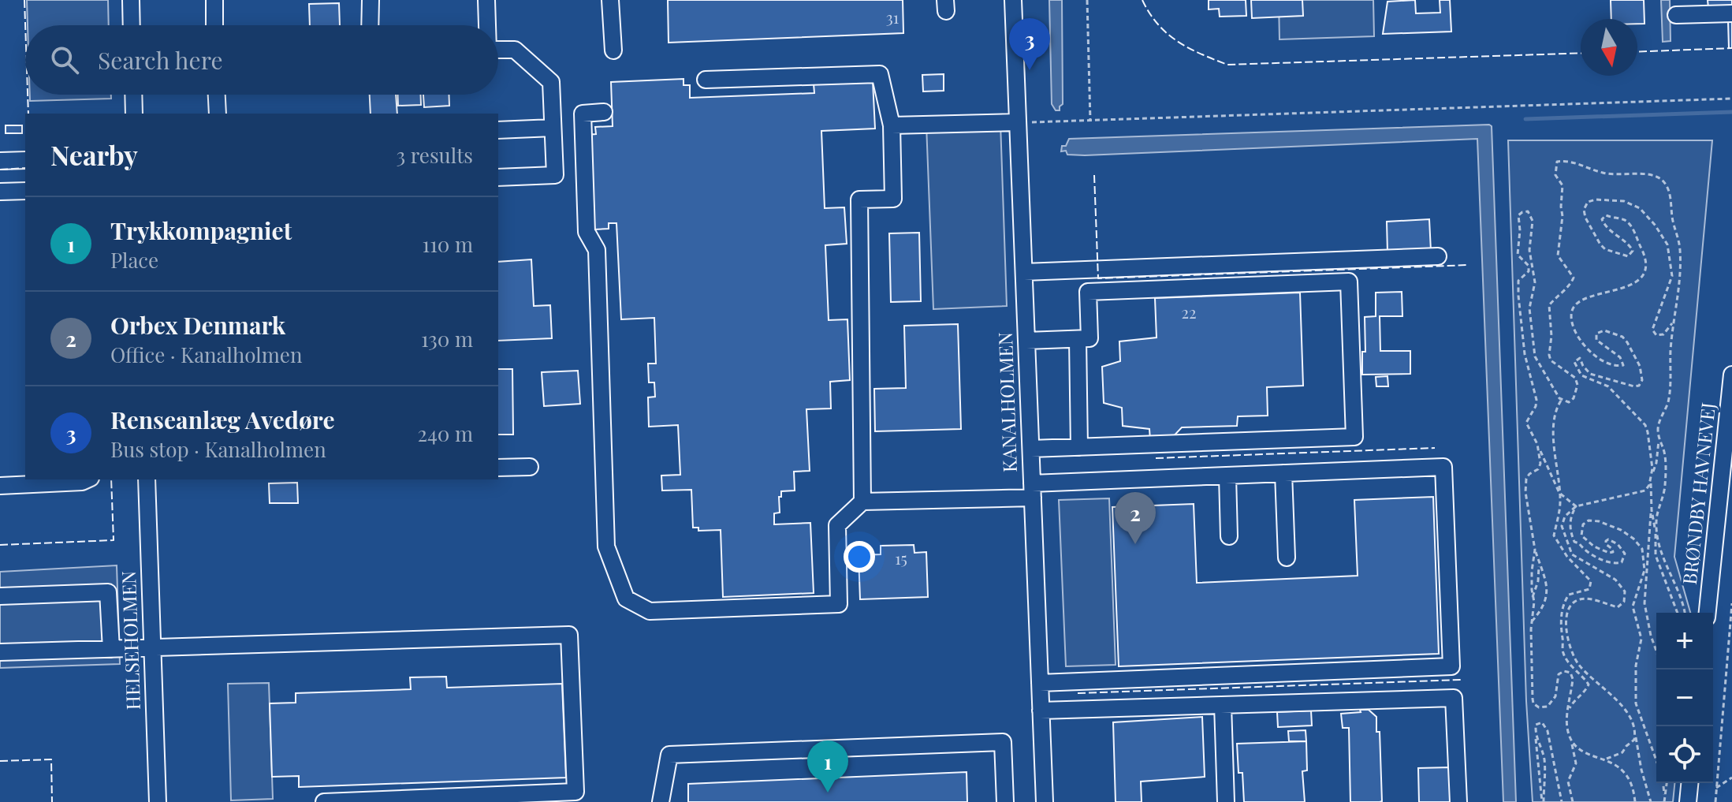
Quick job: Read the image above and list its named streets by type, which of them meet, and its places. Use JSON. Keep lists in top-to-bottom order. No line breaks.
{"streets":{"street":["KANALHOLMEN","BRØNDBY HAVNEVEJ","HELSEHOLMEN"]},"house_numbers":["31","22","15"],"north":"bottom","page":{"pins":["3","2","1"],"search":"Search here","heading":["Nearby","3 results"],"list":[{"mark":"1","name":"Trykkompagniet","note":"Place","value":"110 m"},{"mark":"2","name":"Orbex Denmark","note":"Office · Kanalholmen","value":"130 m"},{"mark":"3","name":"Renseanlæg Avedøre","note":"Bus stop · Kanalholmen","value":"240 m"}],"map_buttons":["+","−"]}}
